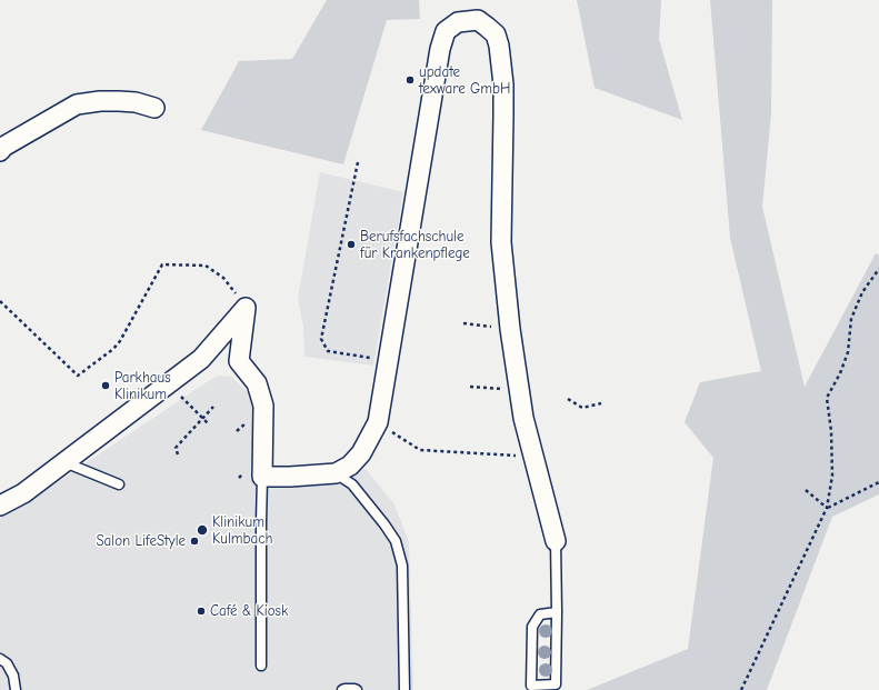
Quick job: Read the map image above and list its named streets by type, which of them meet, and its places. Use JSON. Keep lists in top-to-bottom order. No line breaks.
{"places":["update texware GmbH","Berufsfachschule für Krankenpflege","Parkhaus Klinikum","Klinikum Kulmbach","Salon LifeStyle","Café & Kiosk"]}
